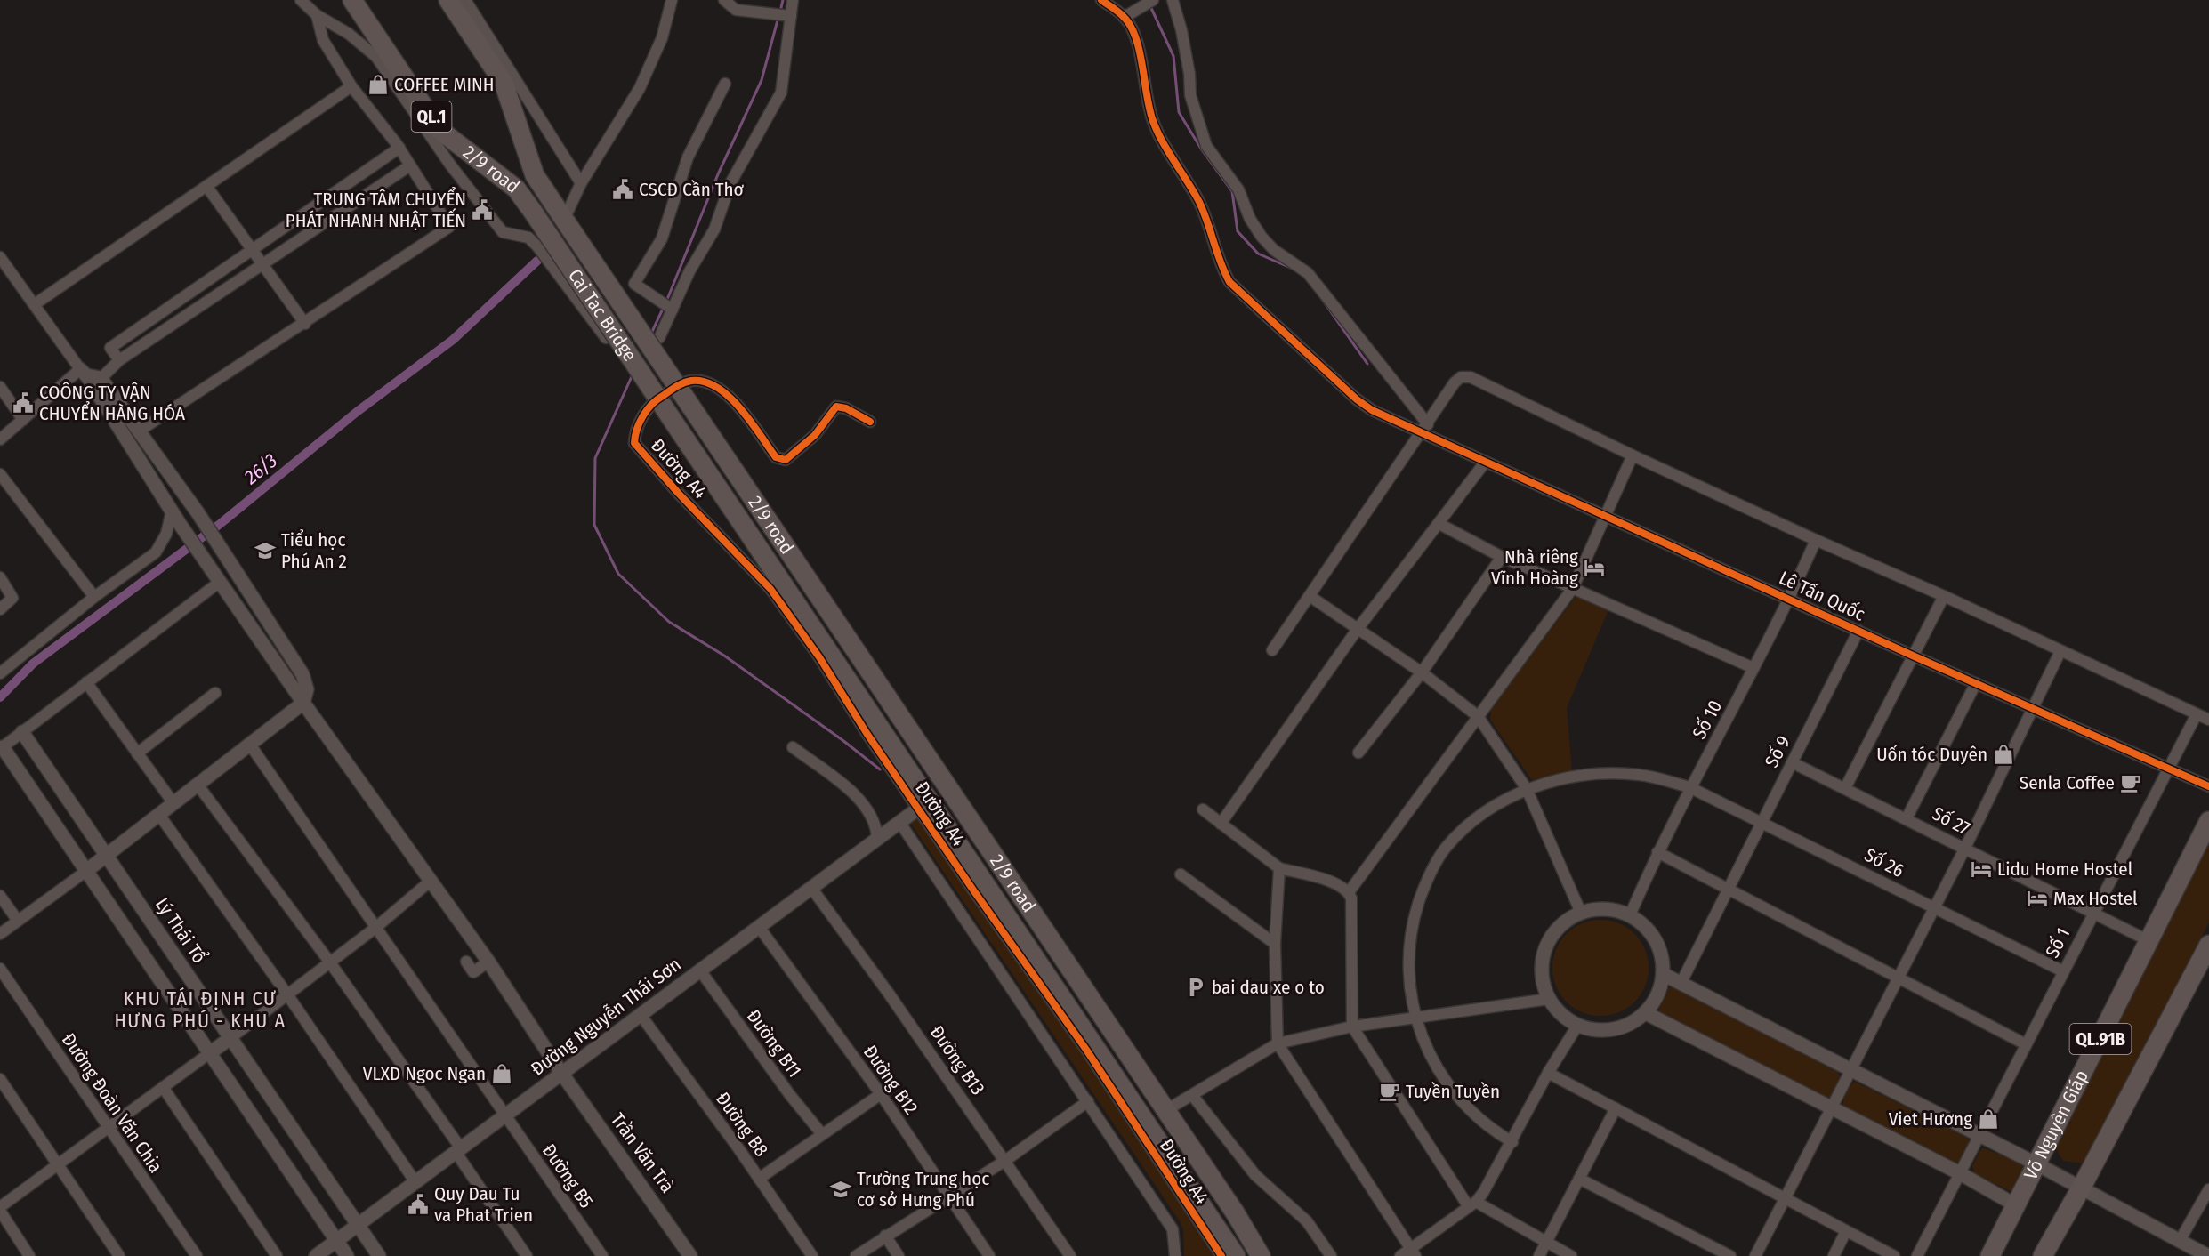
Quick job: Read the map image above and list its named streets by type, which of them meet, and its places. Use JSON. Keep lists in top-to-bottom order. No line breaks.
{"streets":{"highway":["QL.1","2/9 road","Cai Tac Bridge","QL.91B","Võ Nguyên Giáp"],"street":["Đường A4","Lê Tấn Quốc","Số 10","Số 9","Số 27","Số 26","Lý Thái Tổ","Số 1","Đường Nguyễn Thái Sơn","Đường B11","Đường B13","Đường B12","Đường Đoàn Văn Chia","Đường B8","Trần Văn Trà","Đường B5"]},"crossings":[["2/9 road","Cai Tac Bridge"],["Đường A4","Đường Nguyễn Thái Sơn"],["Lê Tấn Quốc","Số 10"],["Lê Tấn Quốc","Số 9"],["Lê Tấn Quốc","Số 1"],["Số 10","Số 26"],["Số 9","Số 27"],["Số 9","Số 26"],["Số 27","Số 1"],["Số 27","Võ Nguyên Giáp"],["Số 26","Số 1"],["Lý Thái Tổ","Đường Nguyễn Thái Sơn"],["Đường Nguyễn Thái Sơn","Đường B11"],["Đường Nguyễn Thái Sơn","Đường B13"],["Đường Nguyễn Thái Sơn","Đường B12"],["Đường Nguyễn Thái Sơn","Đường B8"],["Đường Nguyễn Thái Sơn","Trần Văn Trà"],["Đường Nguyễn Thái Sơn","Đường B5"]],"districts":["KHU TÁI ĐỊNH CƯ HƯNG PHÚ - KHU A"],"water":["26/3"],"places":{"shop":["COFFEE MINH","Uốn tóc Duyên","VLXD Ngoc Ngan","Viet Hương"],"public building":["CSCĐ Cần Thơ","TRUNG TÂM CHUYỂN PHÁT NHANH NHẬT TIẾN","COÔNG TY VẬN CHUYỂN HÀNG HÓA","Quy Dau Tu va Phat Trien"],"school or university":["Tiểu học Phú An 2","Trường Trung học cơ sở Hưng Phú"],"hotel":["Nhà riêng Vĩnh Hoàng","Lidu Home Hostel","Max Hostel"],"cafe":["Senla Coffee","Tuyền Tuyền"],"parking":["bai dau xe o to"]}}
